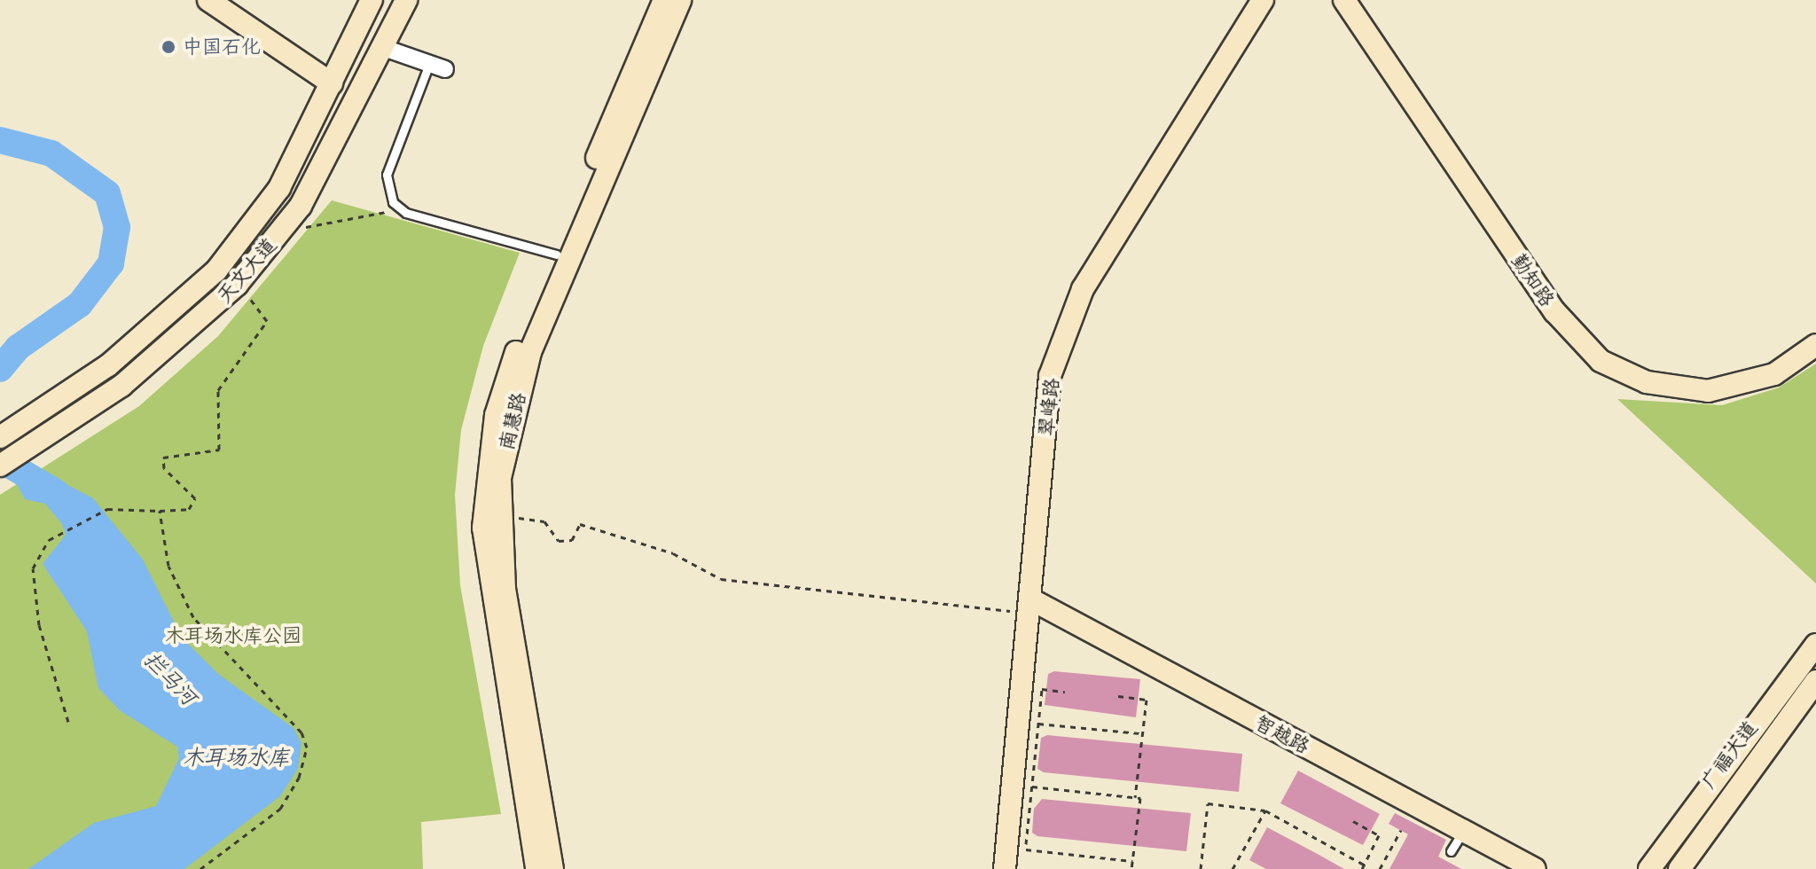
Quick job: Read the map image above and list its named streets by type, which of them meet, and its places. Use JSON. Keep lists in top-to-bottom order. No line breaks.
{"streets":{"main road":["天文大道","勤知路","翠峰路","南慧路","智越路","广福大道"]},"crossings":[["翠峰路","智越路"]],"water":["拦马河","木耳场水库"],"parks":["木耳场水库公园"],"places":["中国石化"]}
